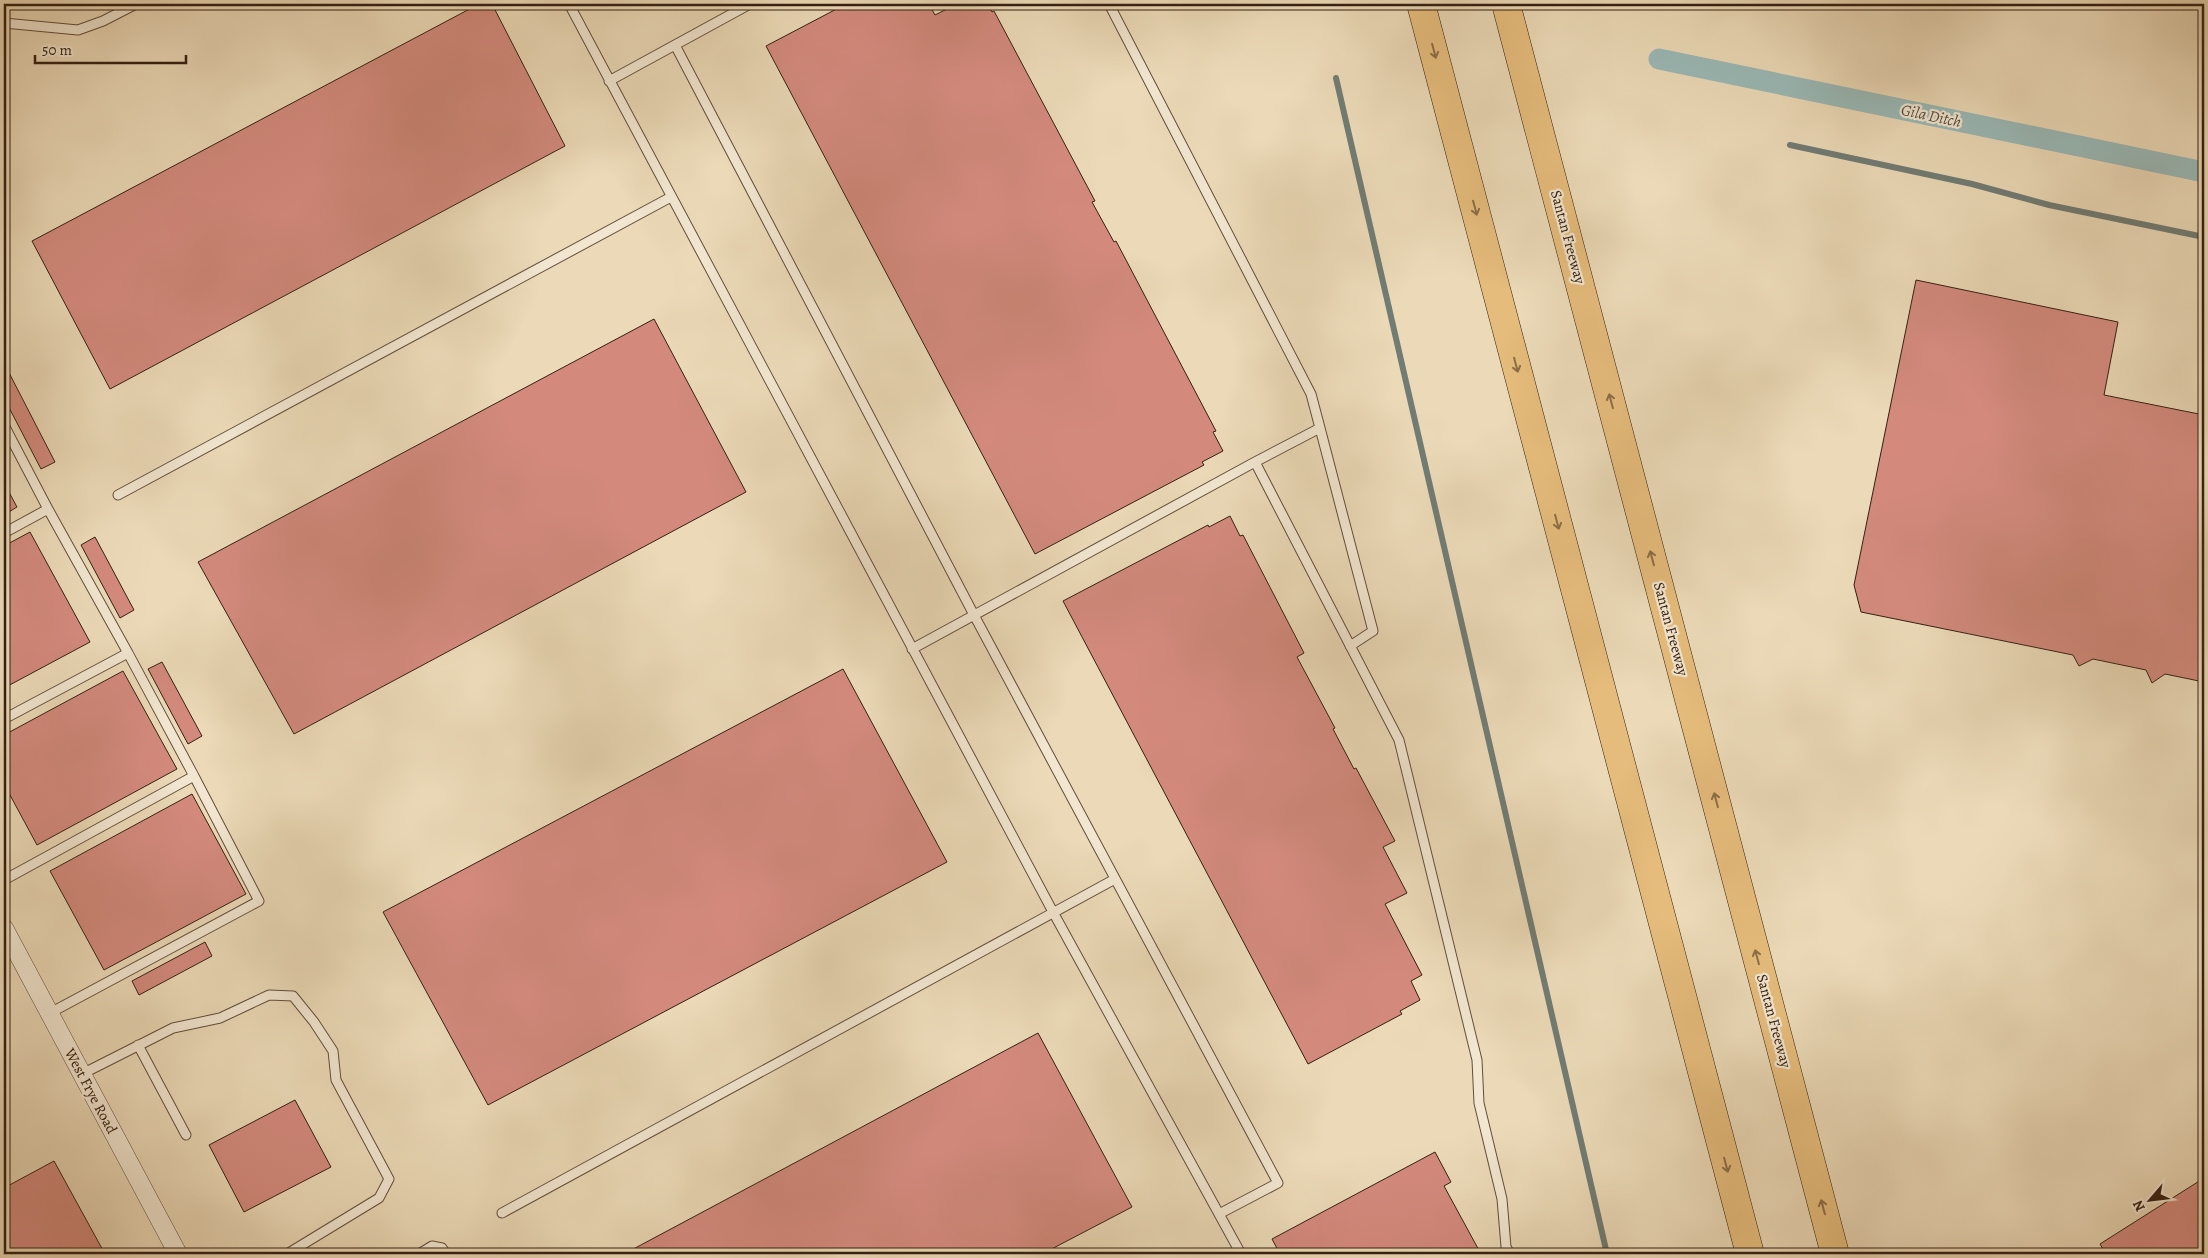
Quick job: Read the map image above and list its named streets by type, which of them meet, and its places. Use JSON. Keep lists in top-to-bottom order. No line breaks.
{"streets":{"highway":["Santan Freeway"],"street":["West Frye Road"]},"water":["Gila Ditch"],"scale_bar":"50 m","north":"bottom left"}
